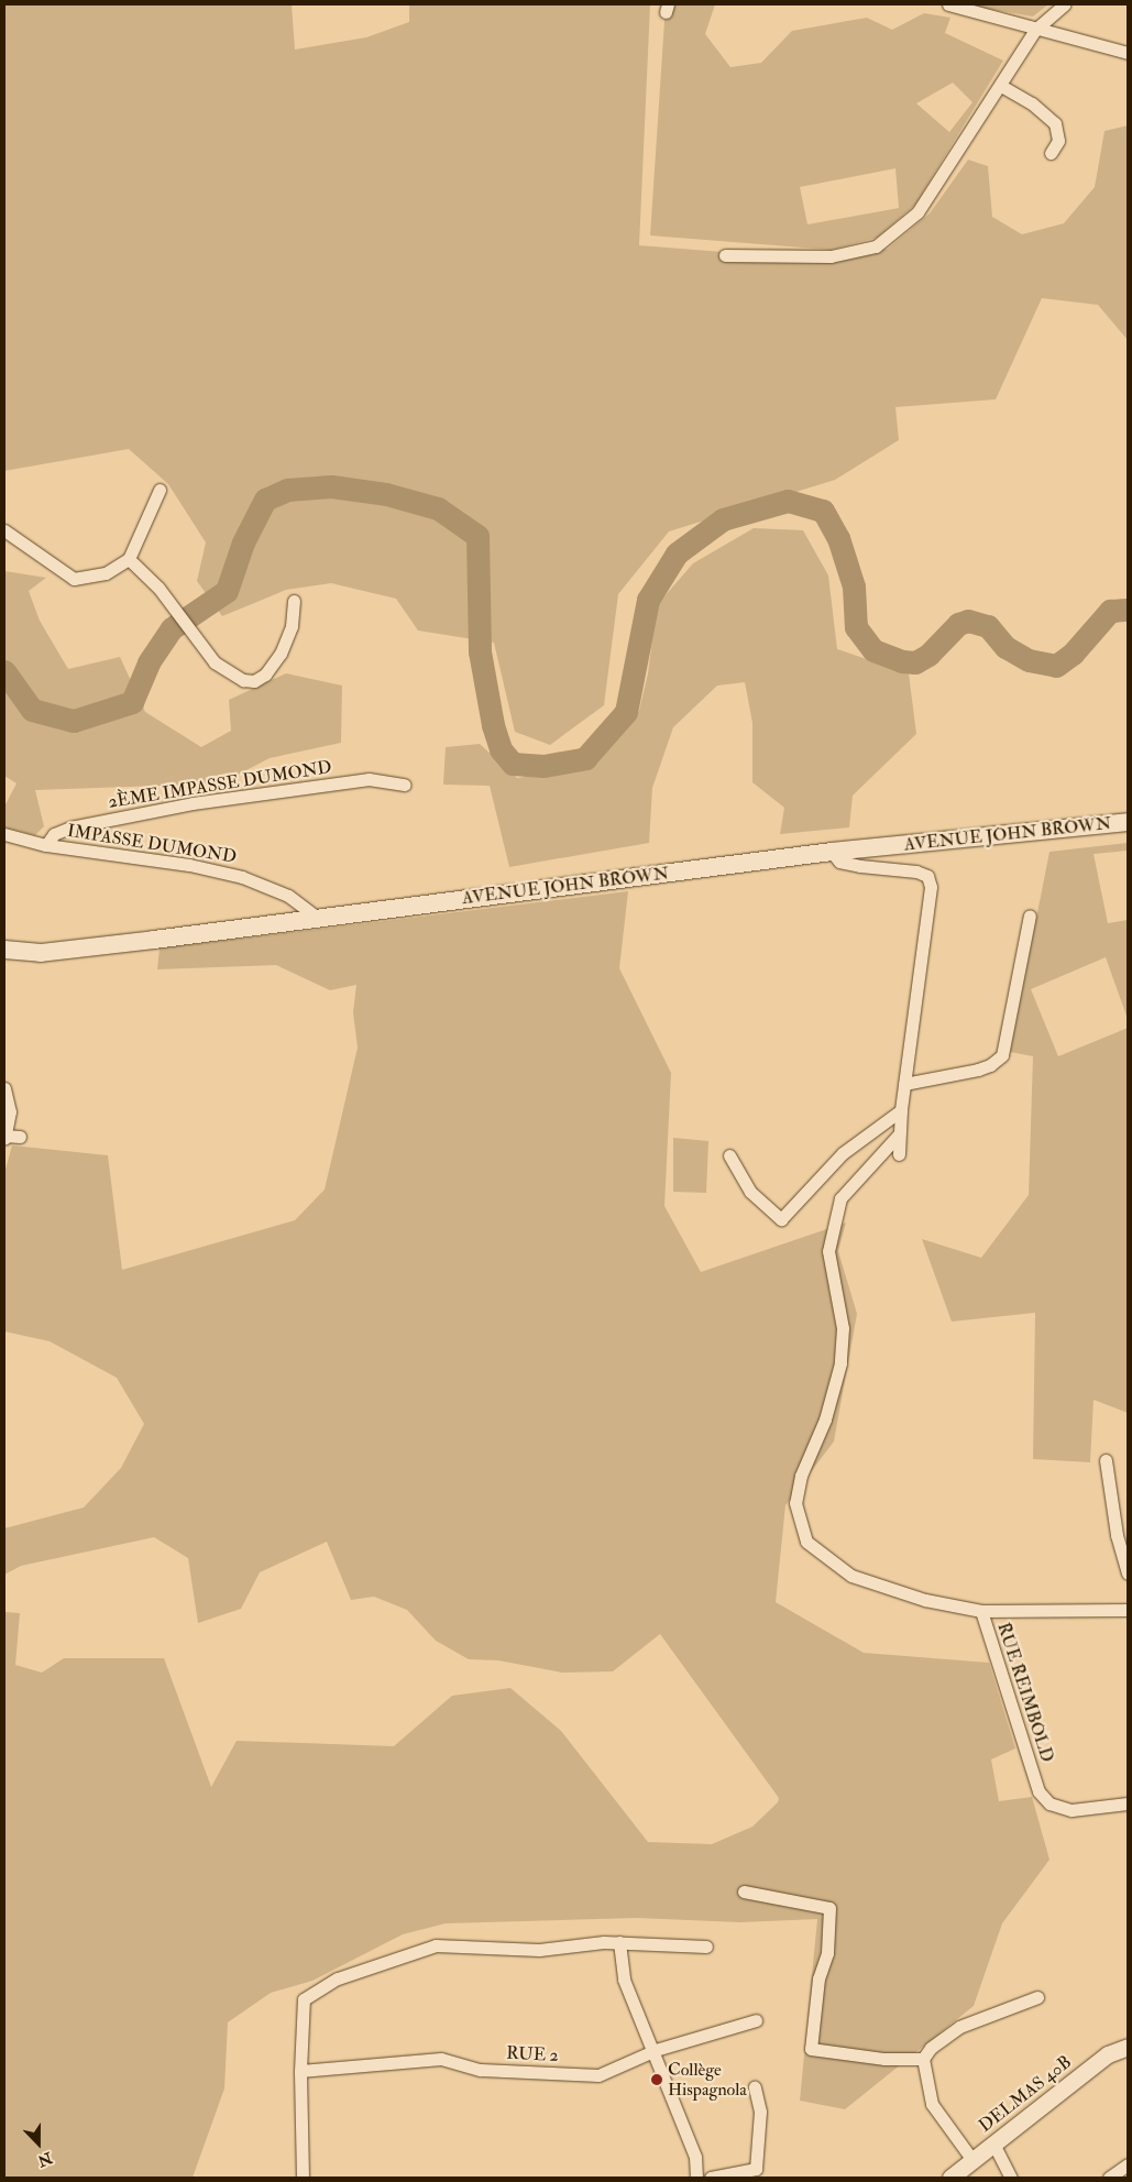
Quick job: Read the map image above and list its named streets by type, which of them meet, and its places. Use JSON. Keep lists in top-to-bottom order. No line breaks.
{"streets":{"main road":["AVENUE JOHN BROWN"],"street":["2ÈME IMPASSE DUMOND","IMPASSE DUMOND","RUE REIMBOLD","RUE 2","DELMAS 40B"]},"crossings":[["2ÈME IMPASSE DUMOND","IMPASSE DUMOND"],["AVENUE JOHN BROWN","IMPASSE DUMOND"]],"places":["Collège Hispagnola"],"north":"bottom"}
